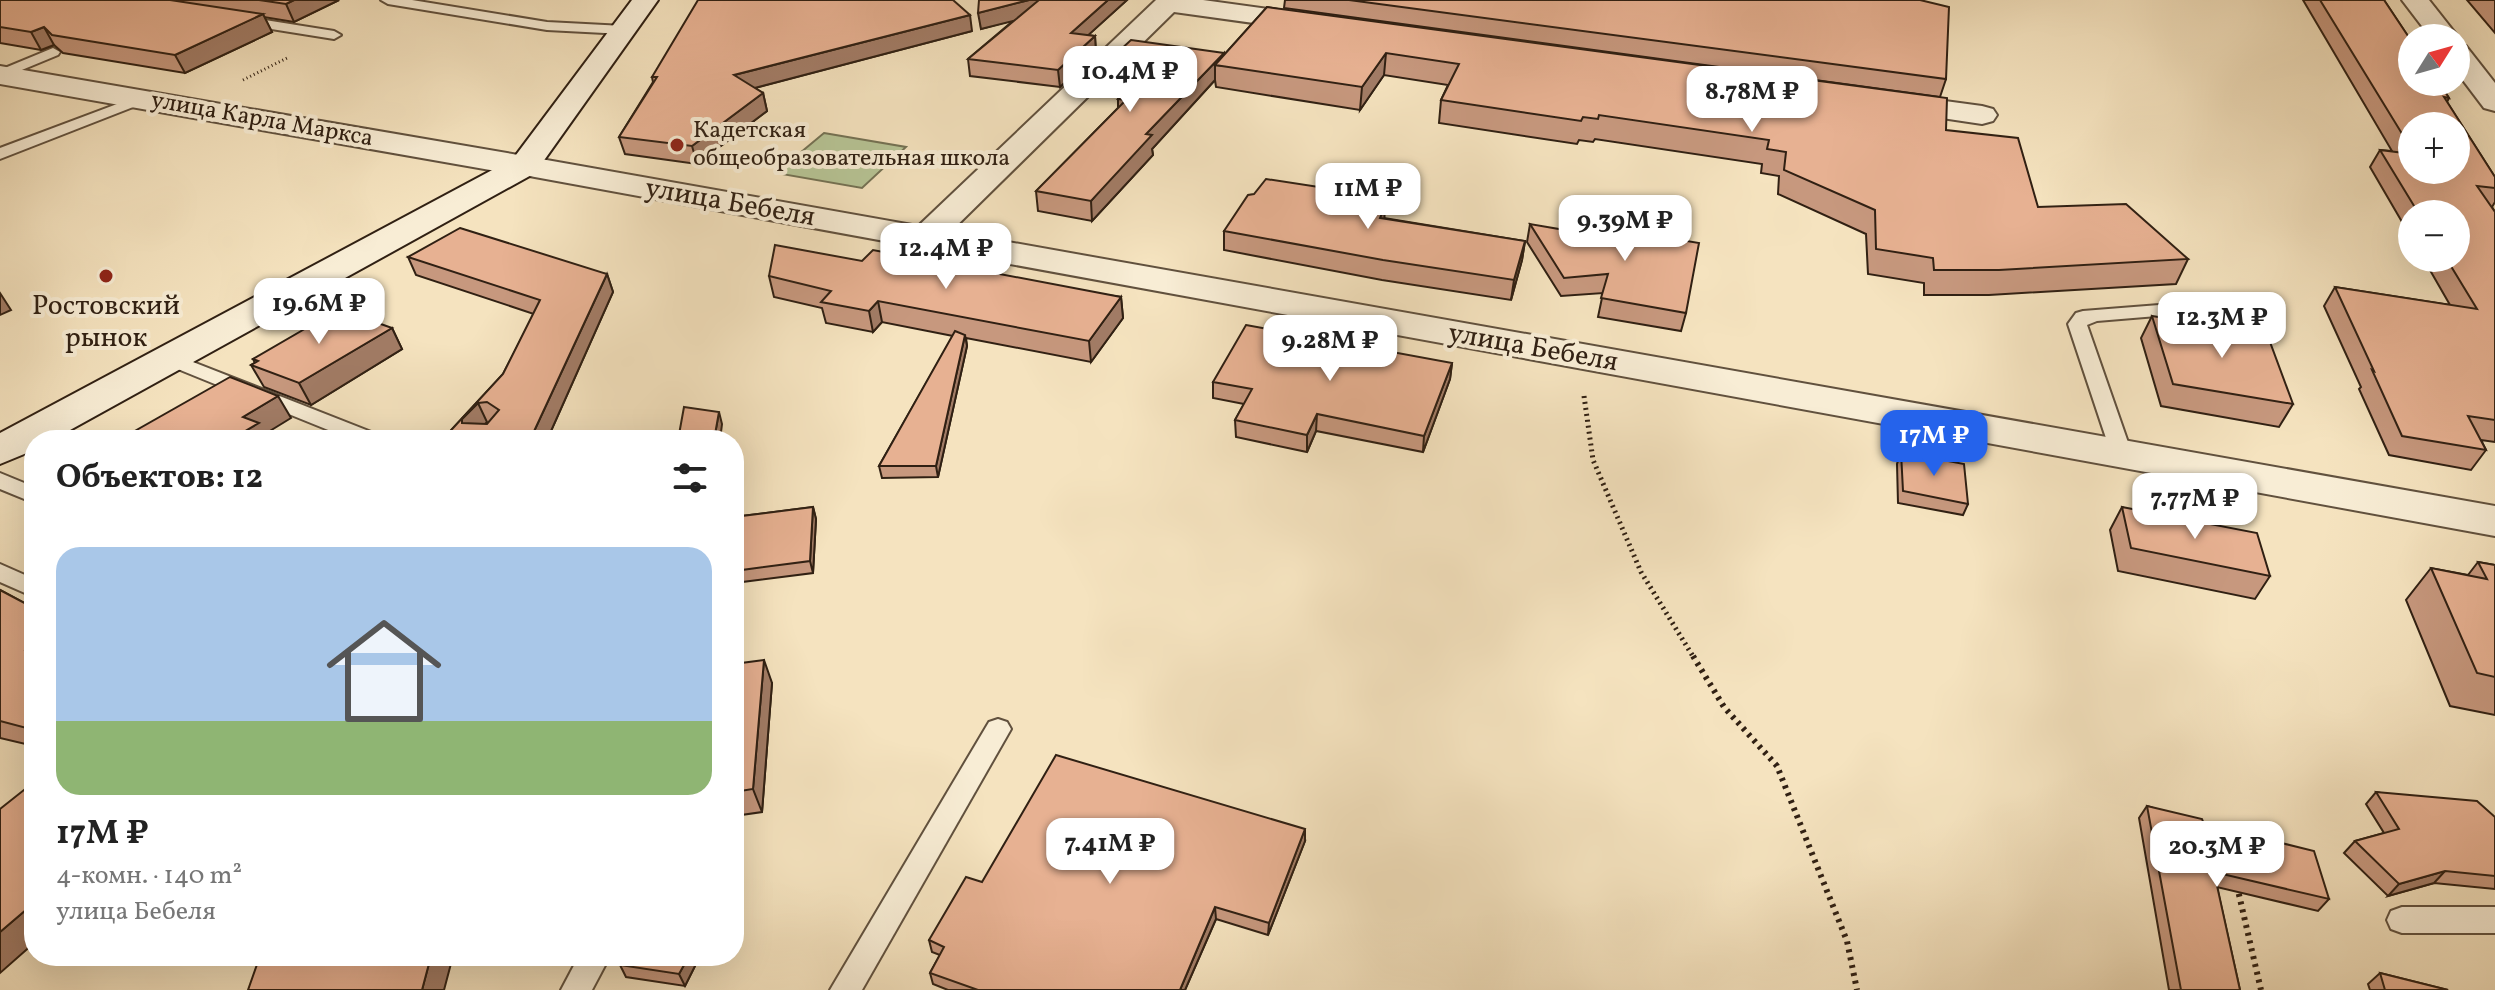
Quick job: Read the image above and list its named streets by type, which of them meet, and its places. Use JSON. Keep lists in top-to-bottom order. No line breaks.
{"streets":{"street":["улица Карла Маркса","улица Бебеля"]},"crossings":[["улица Карла Маркса","улица Бебеля"]],"places":["Кадетская общеобразовательная школа","Ростовский рынок"],"north":"top right","page":{"map_buttons":["+","−"],"price":["10.4M ₽","8.78M ₽","11M ₽","9.39M ₽","12.4M ₽","19.6M ₽","12.3M ₽","9.28M ₽","17M ₽","7.77M ₽","7.41M ₽","20.3M ₽"],"heading":"Объектов: 12","list":[{"name":"17M ₽","note":"4-комн. · 140 m² · улица Бебеля"}]}}
